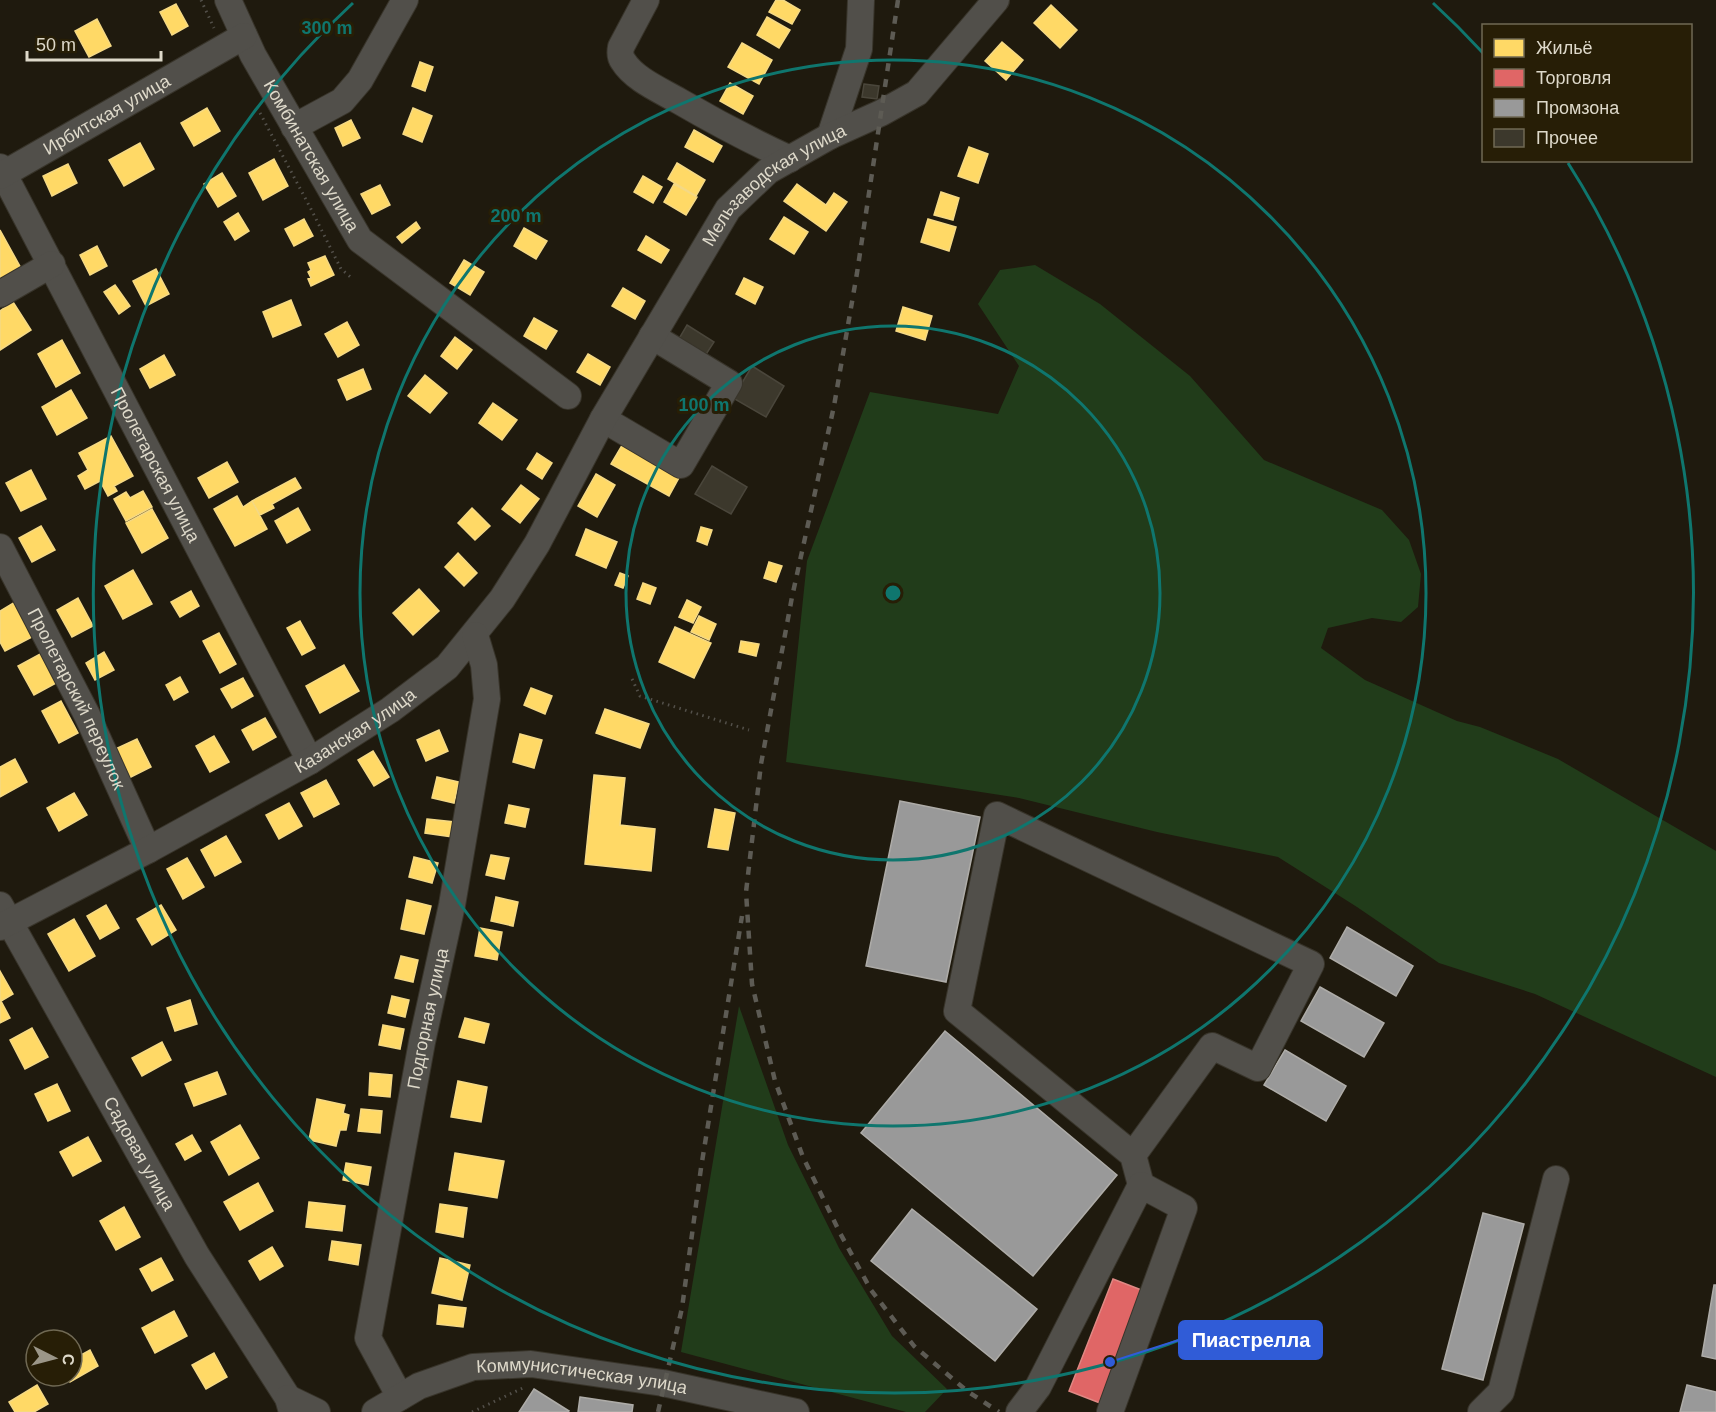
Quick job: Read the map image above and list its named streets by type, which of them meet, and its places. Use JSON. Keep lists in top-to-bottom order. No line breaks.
{"streets":{"street":["Ирбитская улица","Комбинатская улица","Мельзаводская улица","Пролетарская улица","Пролетарский переулок","Казанская улица","Подгорная улица","Садовая улица","Коммунистическая улица"]},"crossings":[["Ирбитская улица","Комбинатская улица"],["Ирбитская улица","Пролетарская улица"],["Мельзаводская улица","Казанская улица"],["Пролетарская улица","Казанская улица"],["Пролетарский переулок","Казанская улица"],["Казанская улица","Подгорная улица"],["Казанская улица","Садовая улица"],["Подгорная улица","Коммунистическая улица"]],"places":["Пиастрелла"],"legend":["Жильё","Торговля","Промзона","Прочее"],"scale_bar":"50 m","north":"right","rings":["300 m","200 m","100 m"]}
